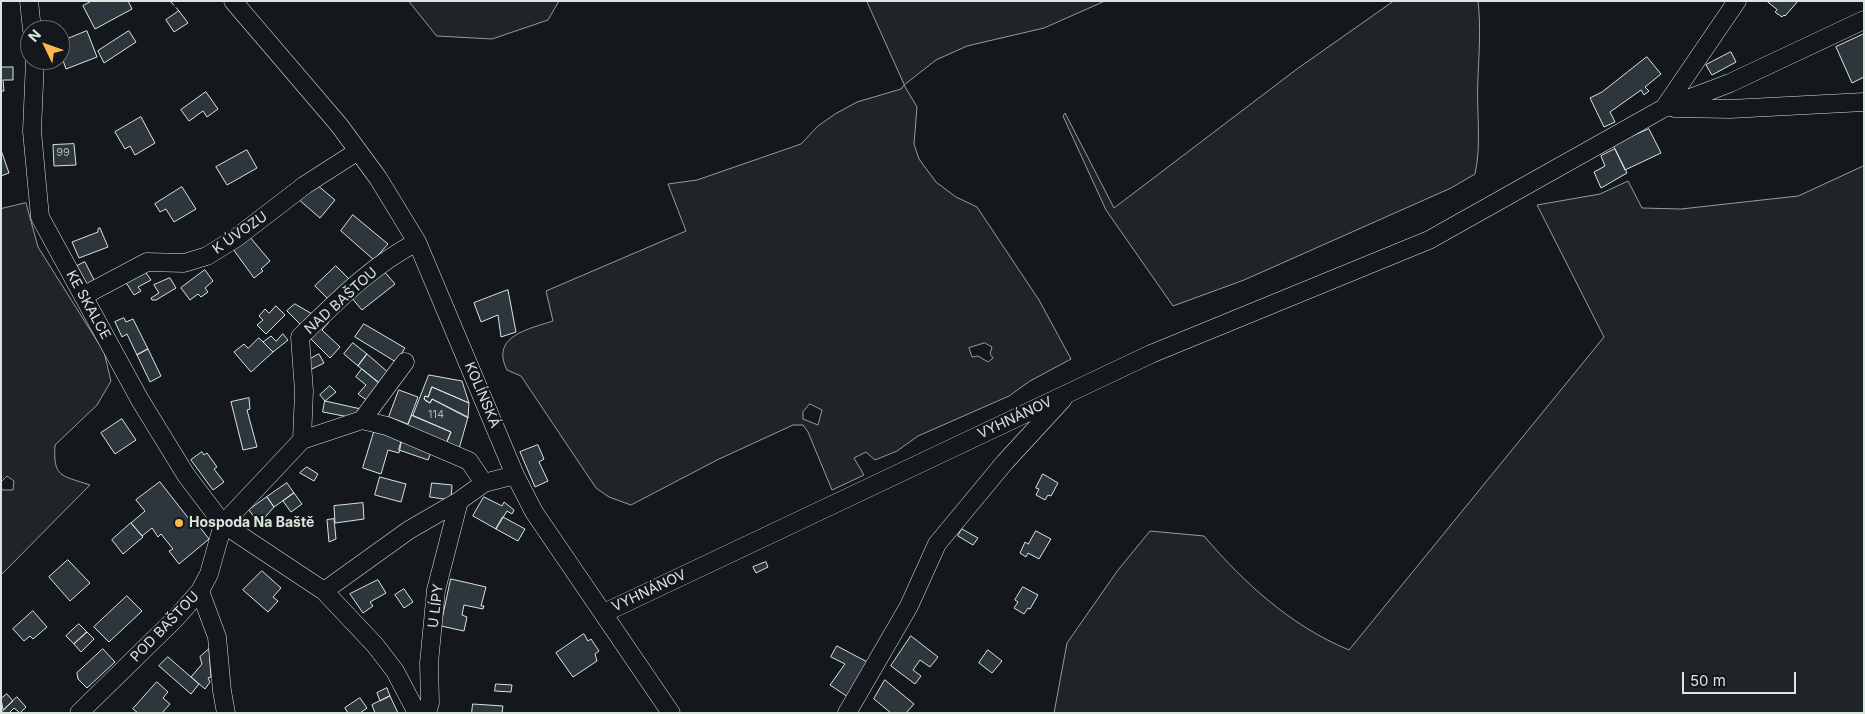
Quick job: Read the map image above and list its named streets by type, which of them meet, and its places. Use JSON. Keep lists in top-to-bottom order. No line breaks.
{"streets":{"street":["K ÚVOZU","NAD BAŠTOU","KE SKALCE","KOLÍNSKÁ","VYHNÁNOV","U LÍPY","POD BAŠTOU"]},"crossings":[["K ÚVOZU","KE SKALCE"],["K ÚVOZU","KOLÍNSKÁ"],["NAD BAŠTOU","KOLÍNSKÁ"],["KE SKALCE","POD BAŠTOU"],["KOLÍNSKÁ","VYHNÁNOV"]],"places":["Hospoda Na Baště"],"house_numbers":["99","114"],"scale_bar":"50 m","north":"top left"}
